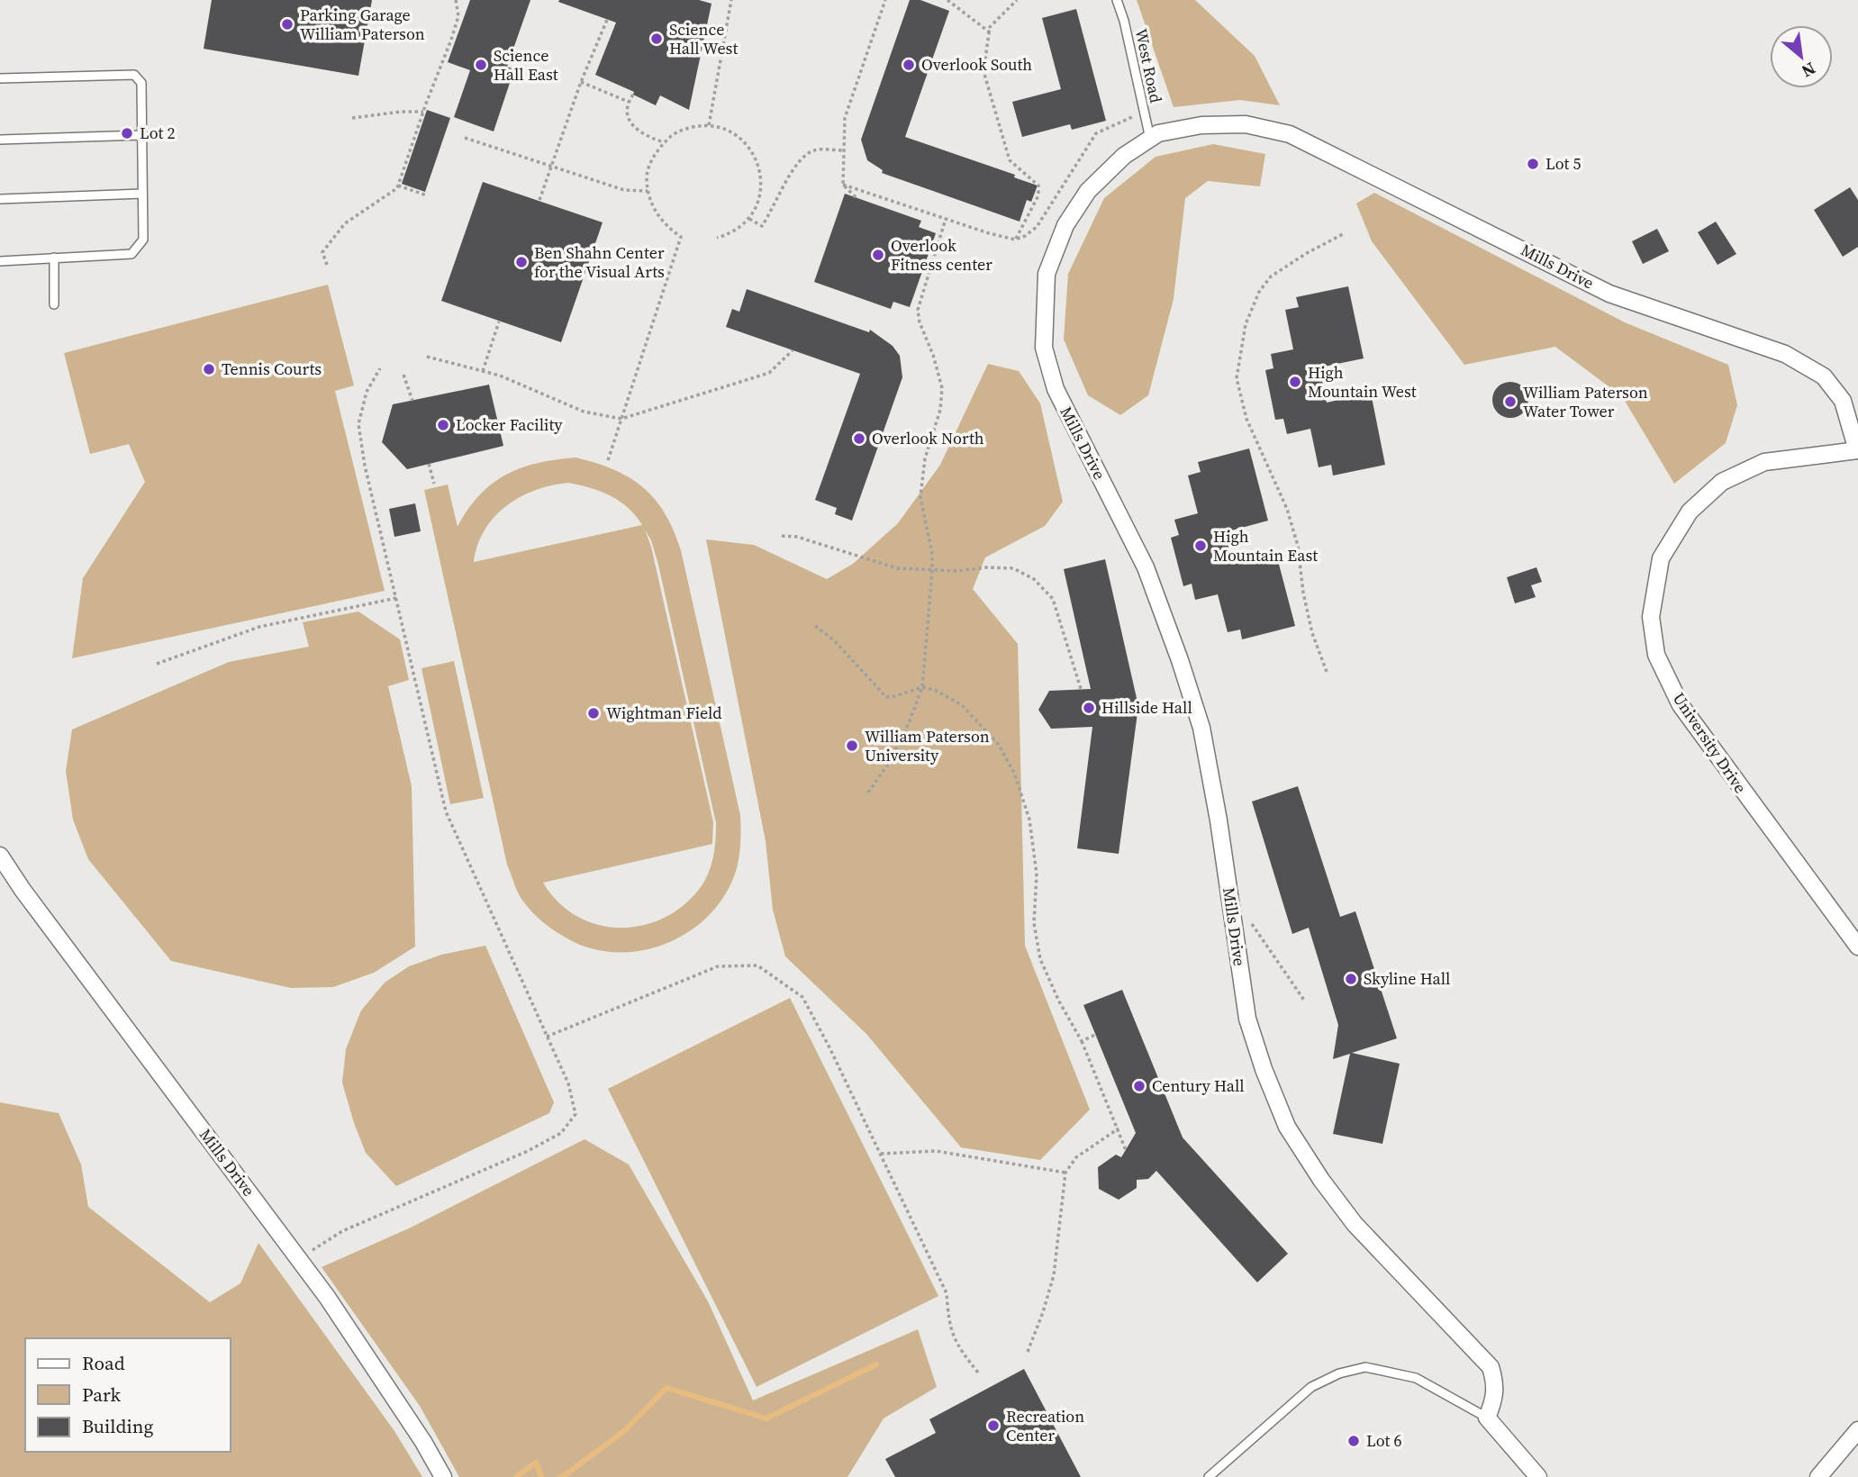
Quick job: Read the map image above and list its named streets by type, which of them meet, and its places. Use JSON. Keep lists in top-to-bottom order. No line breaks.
{"streets":{"street":["Mills Drive","University Drive"],"lane":["West Road"]},"crossings":[["West Road","Mills Drive"],["Mills Drive","University Drive"]],"places":["Parking Garage William Paterson","Science Hall West","Science Hall East","Overlook South","Lot 2","Lot 5","Overlook Fitness center","Ben Shahn Center for the Visual Arts","Tennis Courts","High Mountain West","William Paterson Water Tower","Locker Facility","Overlook North","High Mountain East","Hillside Hall","Wightman Field","William Paterson University","Skyline Hall","Century Hall","Recreation Center","Lot 6"],"legend":["Road","Park","Building"],"north":"bottom right"}
